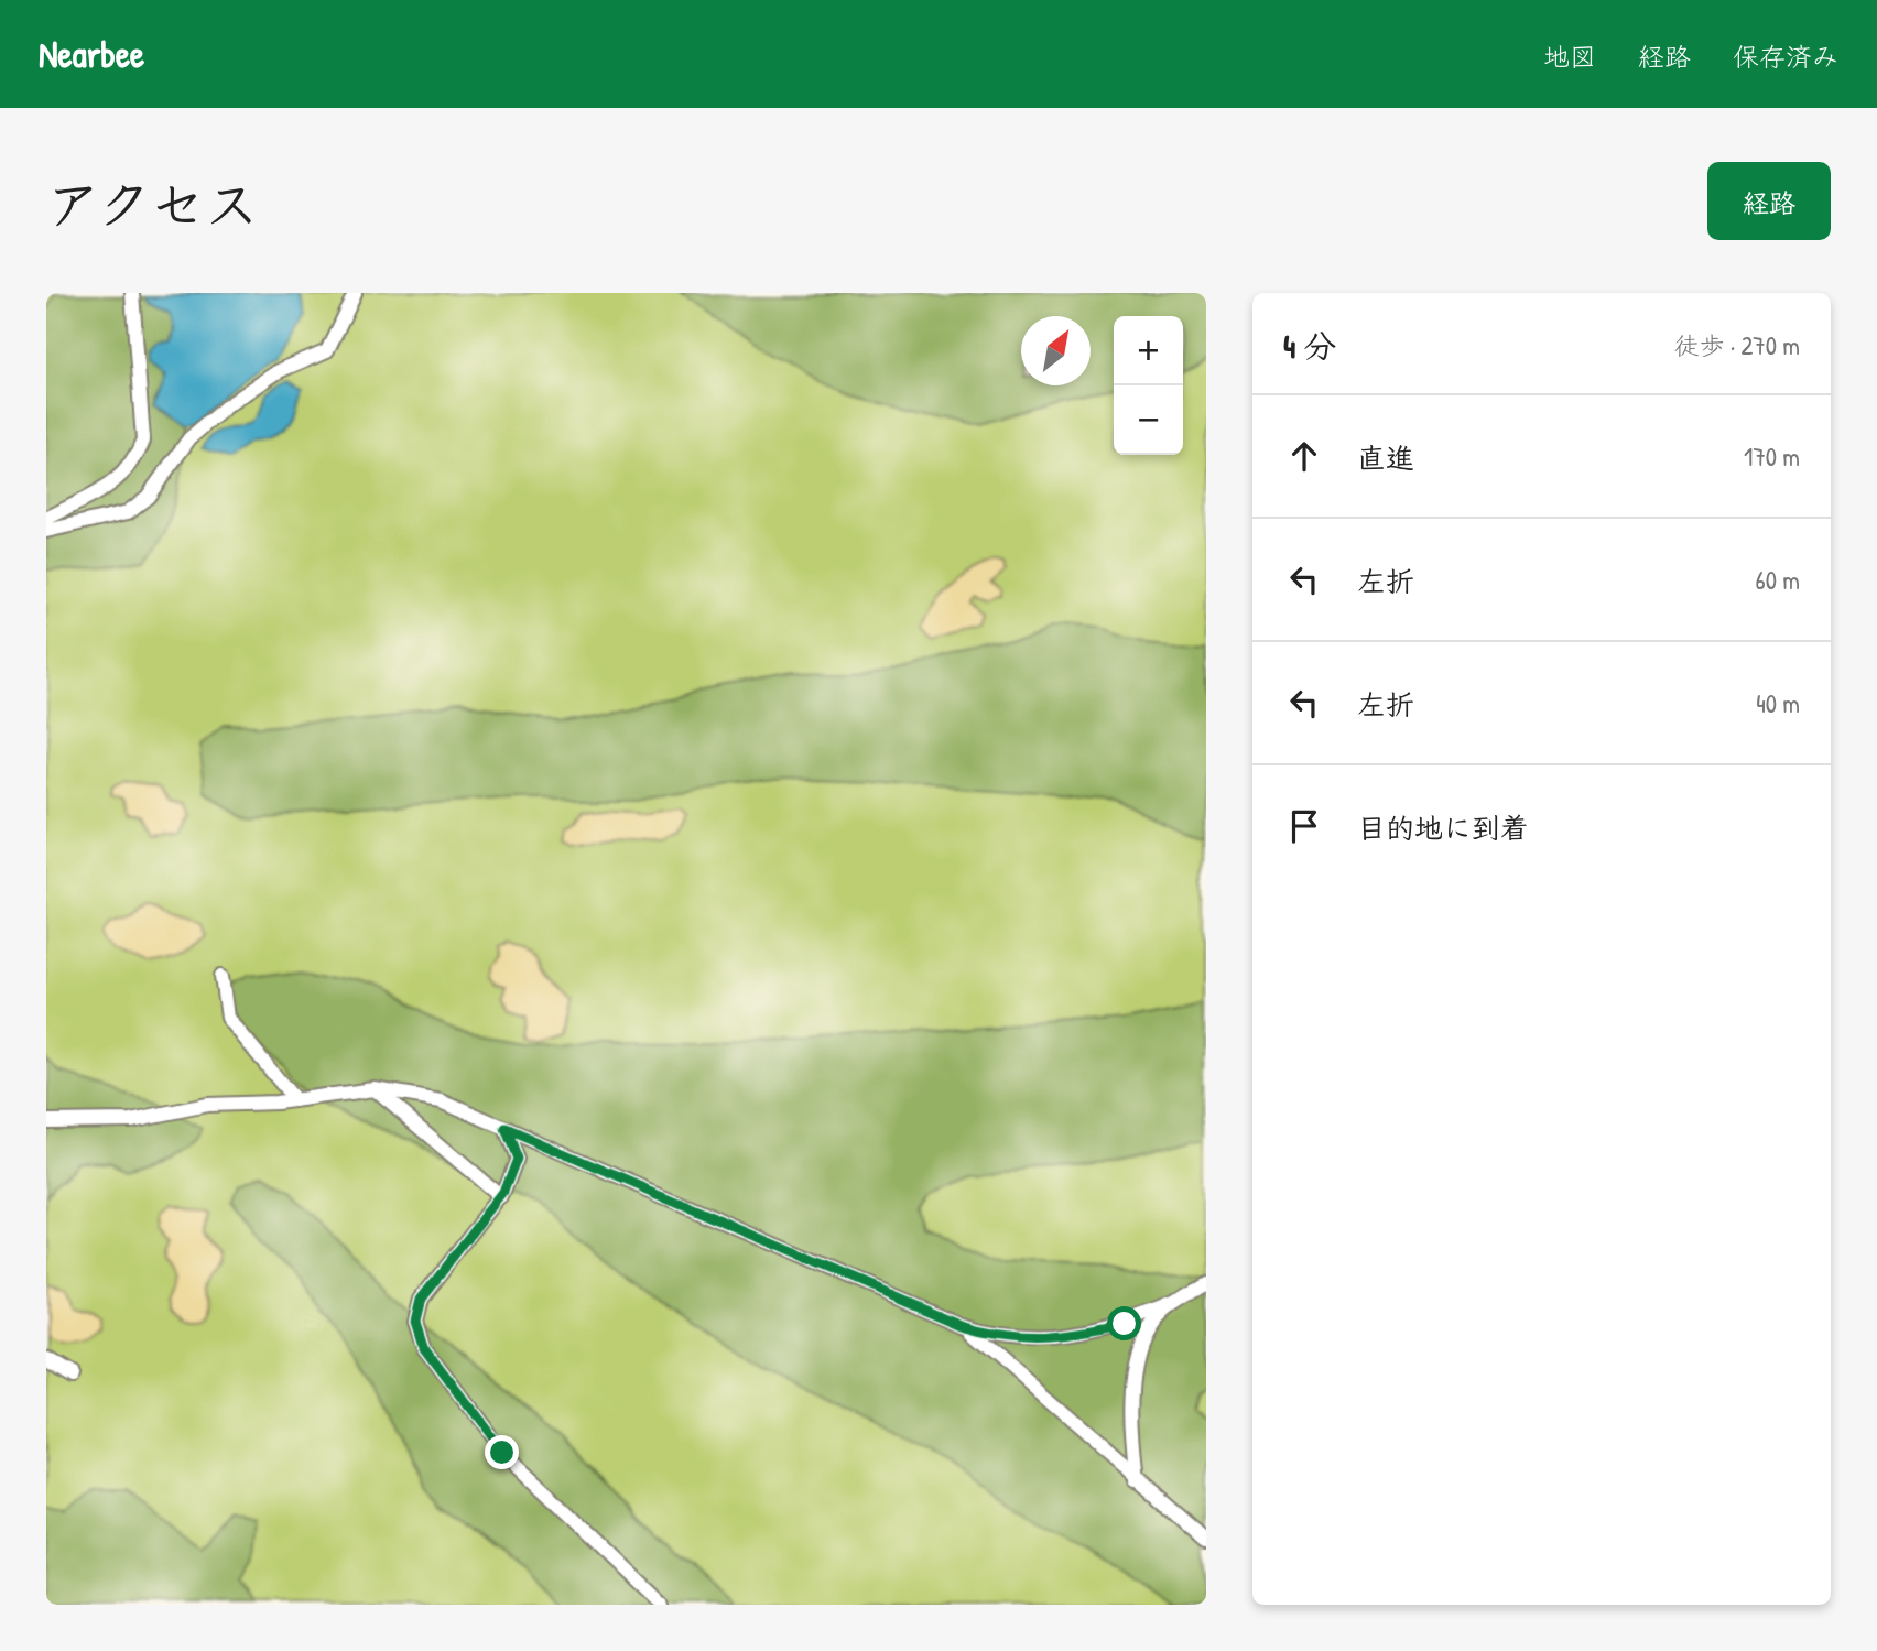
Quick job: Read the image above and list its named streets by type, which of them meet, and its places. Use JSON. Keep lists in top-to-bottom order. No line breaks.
{"north":"top right","page":{"header":"Nearbee","nav":["地図","経路","保存済み"],"title":"アクセス","buttons":"経路","heading":["4 分","徒歩 · 270 m"],"map_buttons":["+","−"],"list":[["直進","170 m"],["左折","60 m"],["左折","40 m"],"目的地に到着"]}}
